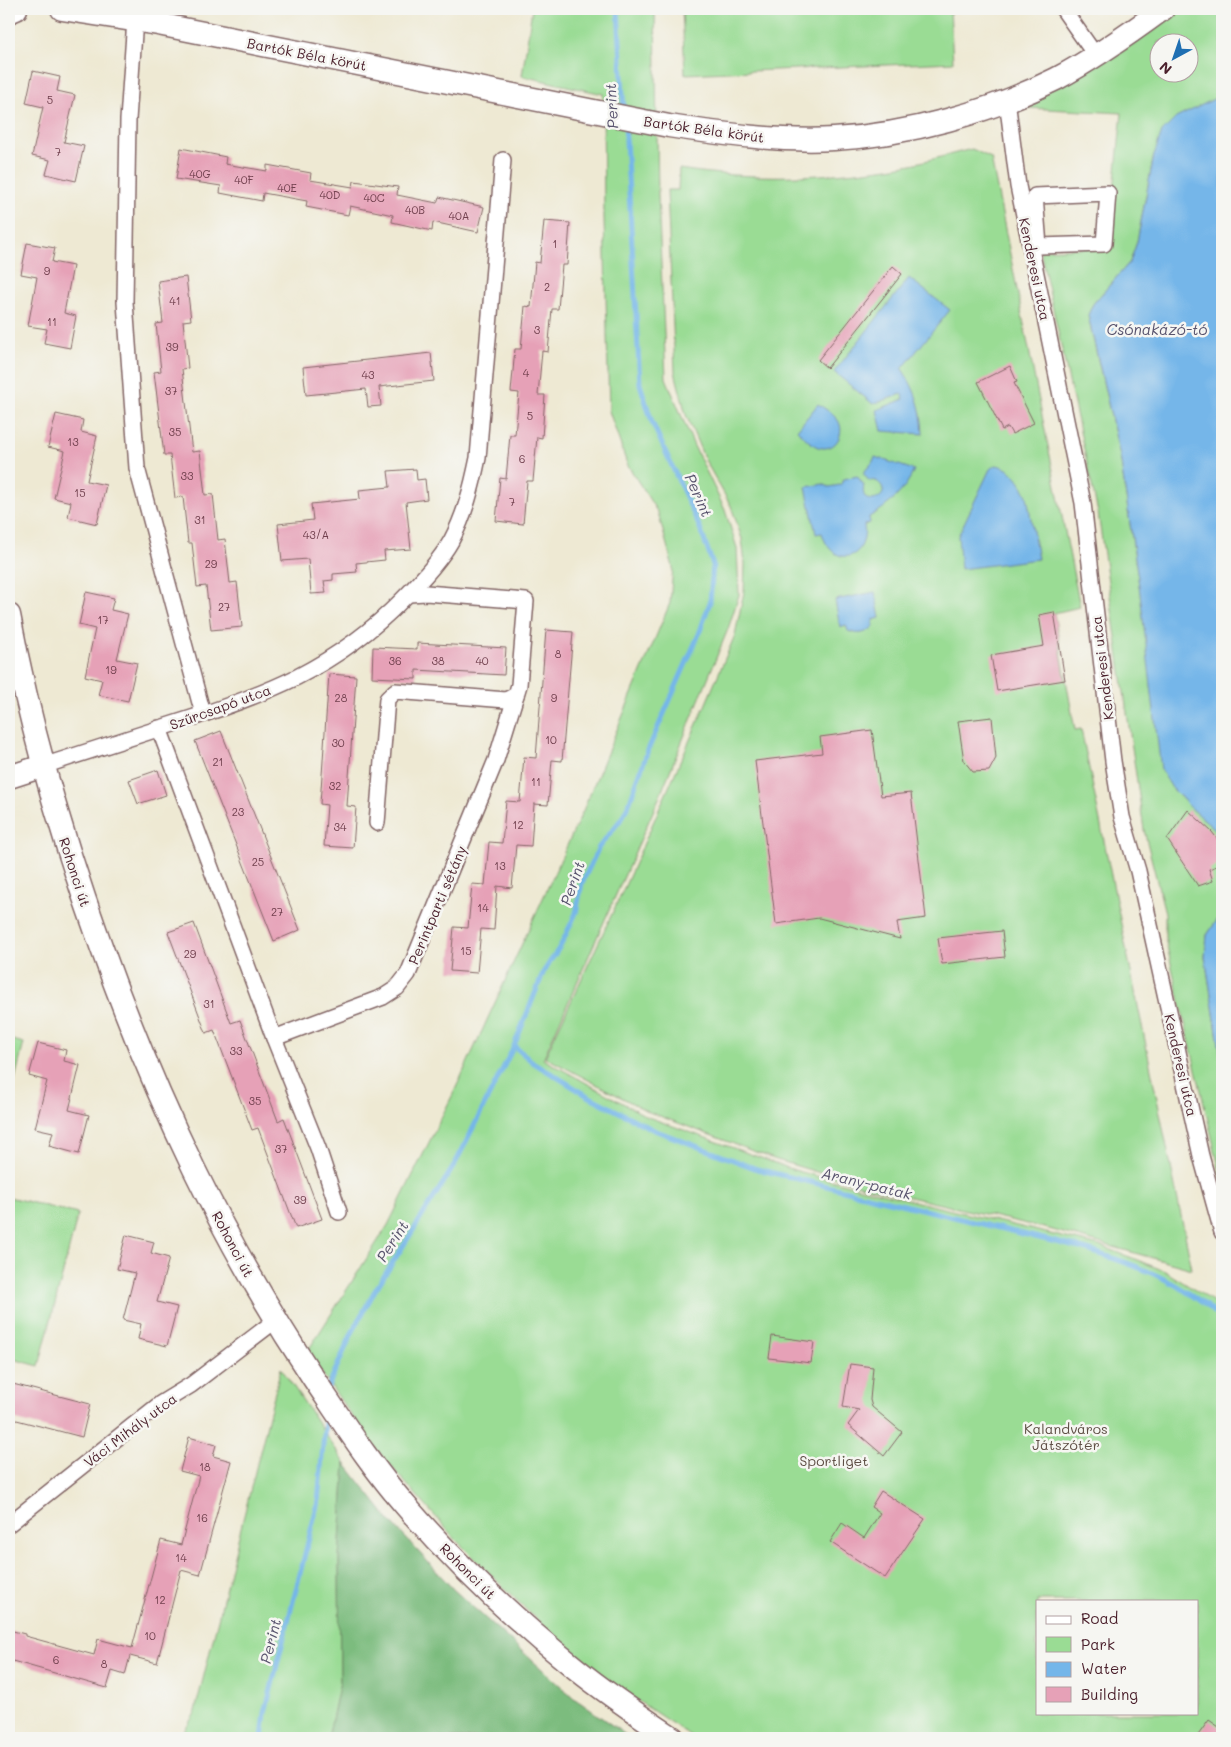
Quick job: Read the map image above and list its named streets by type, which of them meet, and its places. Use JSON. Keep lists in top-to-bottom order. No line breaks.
{"streets":{"main road":["Bartók Béla körút","Szűrcsapó utca","Rohonci út"],"street":["Kenderesi utca","Perintparti sétány","Váci Mihály utca"]},"crossings":[["Bartók Béla körút","Kenderesi utca"],["Szűrcsapó utca","Rohonci út"],["Rohonci út","Váci Mihály utca"]],"water":["Perint","Csónakázó-tó","Arany-patak"],"parks":["Kalandváros Játszótér","Sportliget"],"house_numbers":["5","7","40G","40F","40E","40D","40C","40B","40A","1","9","2","41","11","3","39","4","43","37","5","35","13","6","33","15","7","31","43/A","29","27","17","8","36","38","40","19","28","9","10","30","21","11","32","23","12","34","25","13","14","27","15","29","31","33","35","37","39","18","16","14","12","10","6","8"],"legend":["Road","Park","Water","Building"],"north":"bottom left"}
